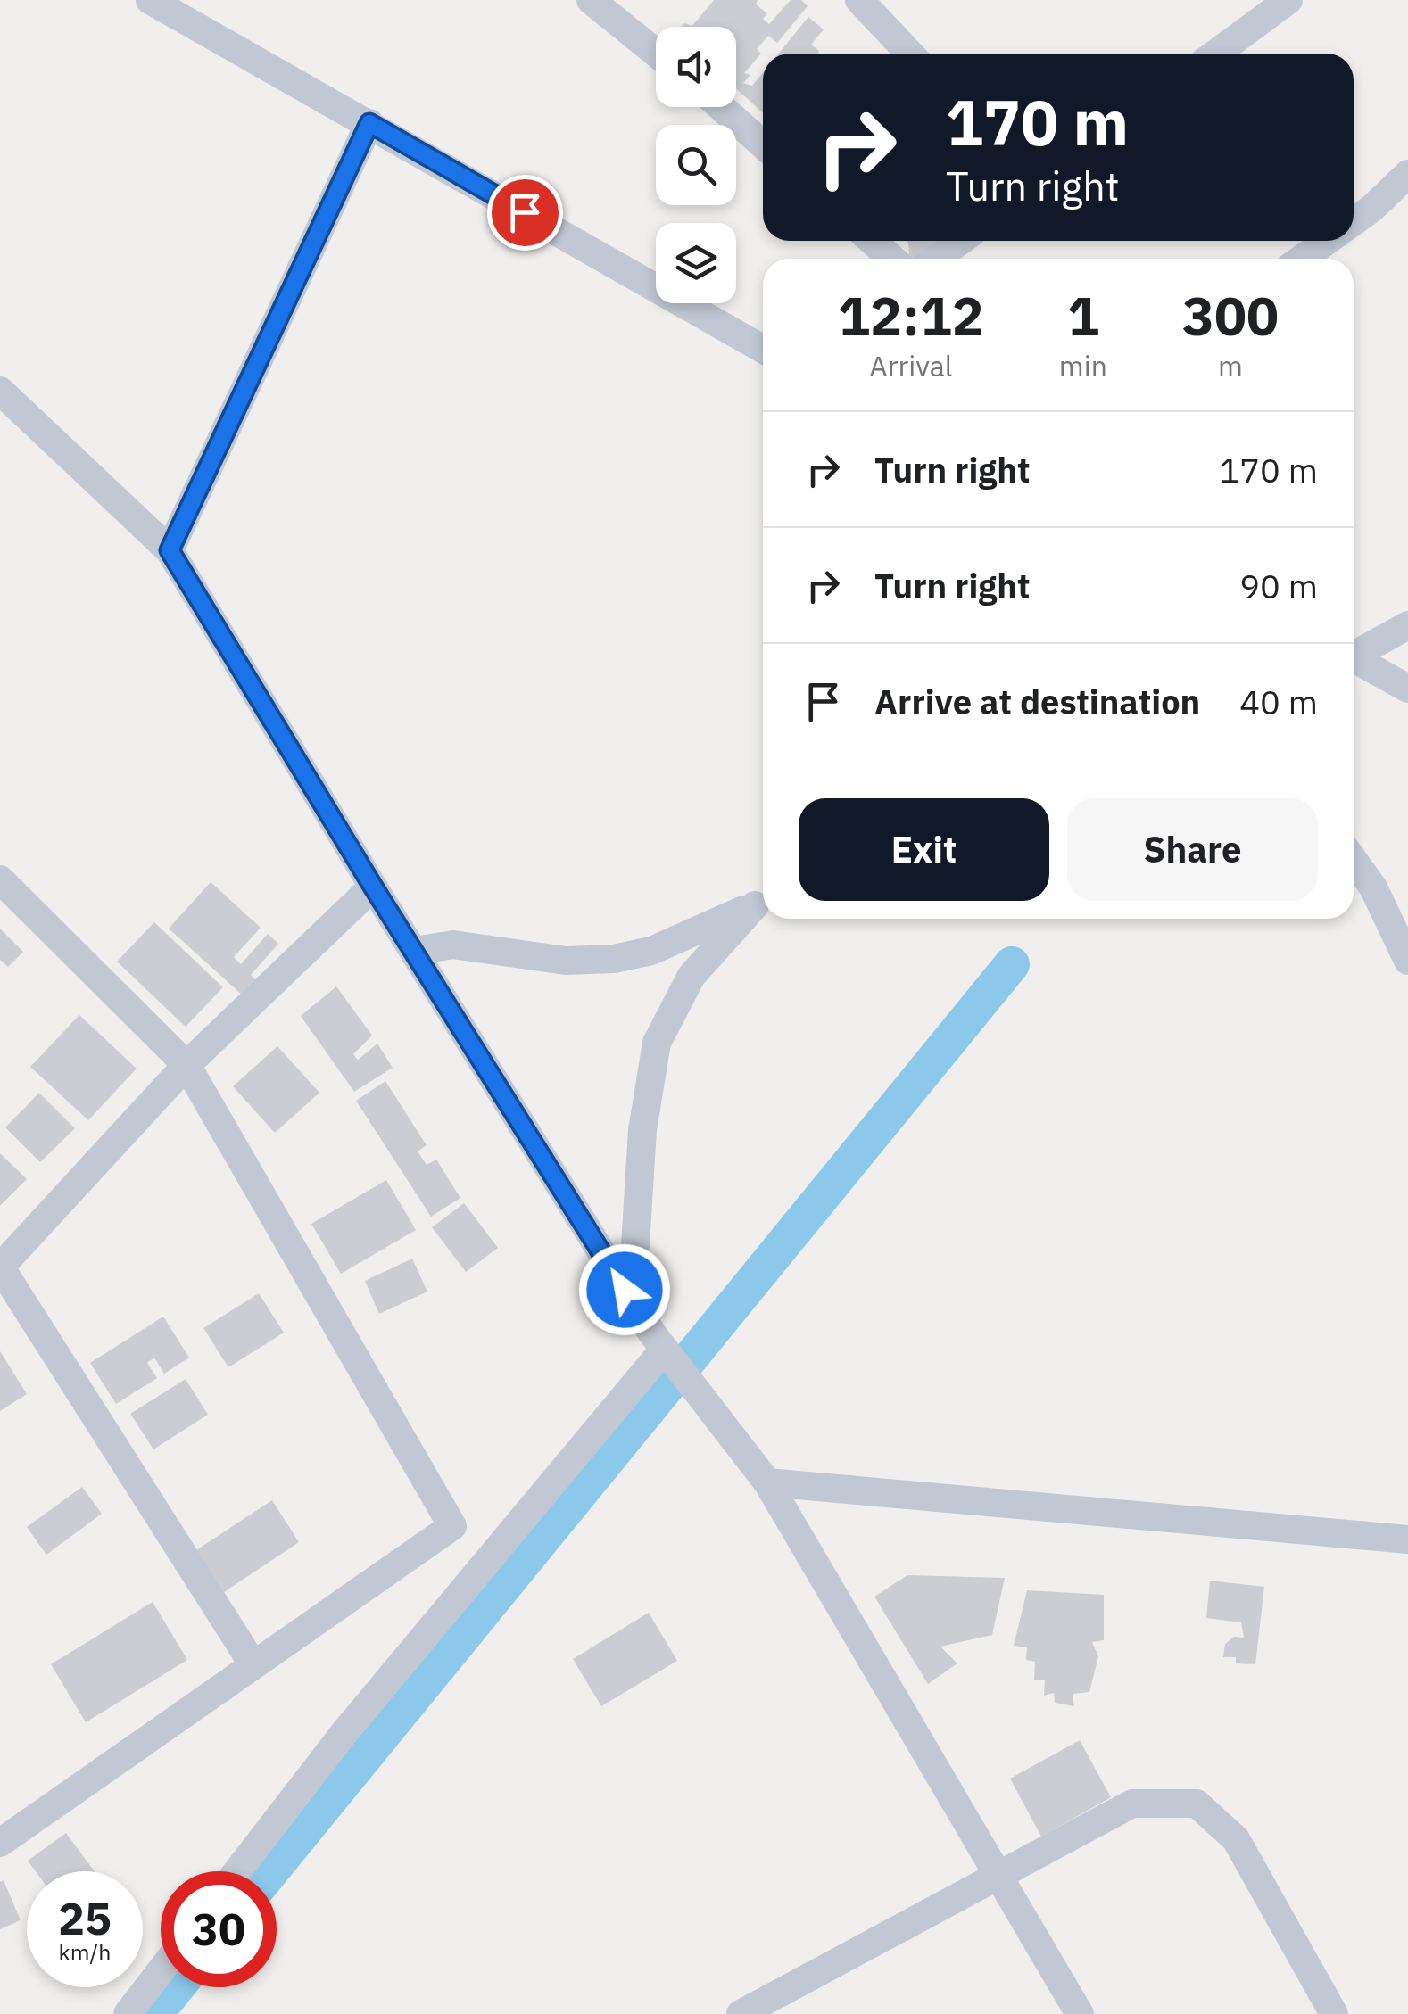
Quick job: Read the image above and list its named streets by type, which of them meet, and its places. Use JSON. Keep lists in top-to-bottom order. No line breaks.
{"page":{"turn":["170 m","Turn right"],"eta":["12:12","Arrival","1","min","300","m"],"list":[{"name":"Turn right","value":"170 m"},{"name":"Turn right","value":"90 m"},{"name":"Arrive at destination","value":"40 m"}],"buttons":["Exit","Share"],"speed":"25 km/h","limit":"30"}}
